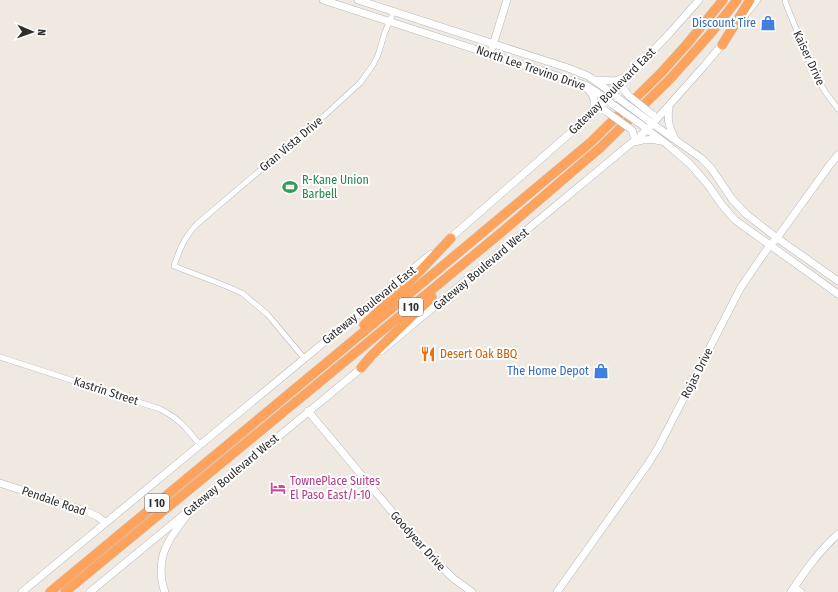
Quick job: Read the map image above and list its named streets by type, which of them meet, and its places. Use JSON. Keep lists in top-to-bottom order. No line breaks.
{"streets":{"highway":["I 10"],"main road":["North Lee Trevino Drive","Gateway Boulevard East","Gateway Boulevard West","Rojas Drive","Pendale Road","Goodyear Drive"],"street":["Kaiser Drive","Gran Vista Drive","Kastrin Street"]},"crossings":[["North Lee Trevino Drive","Gateway Boulevard East"],["North Lee Trevino Drive","Gran Vista Drive"],["North Lee Trevino Drive","Gateway Boulevard West"],["North Lee Trevino Drive","Rojas Drive"],["Gateway Boulevard East","Gran Vista Drive"],["Gateway Boulevard East","Kastrin Street"],["Gateway Boulevard East","Pendale Road"],["Gateway Boulevard West","Goodyear Drive"]],"places":{"shop":["Discount Tire","The Home Depot"],"sports":["R-Kane Union Barbell"],"restaurant":["Desert Oak BBQ"],"hotel":["TownePlace Suites El Paso East/I-10"]},"north":"right"}
